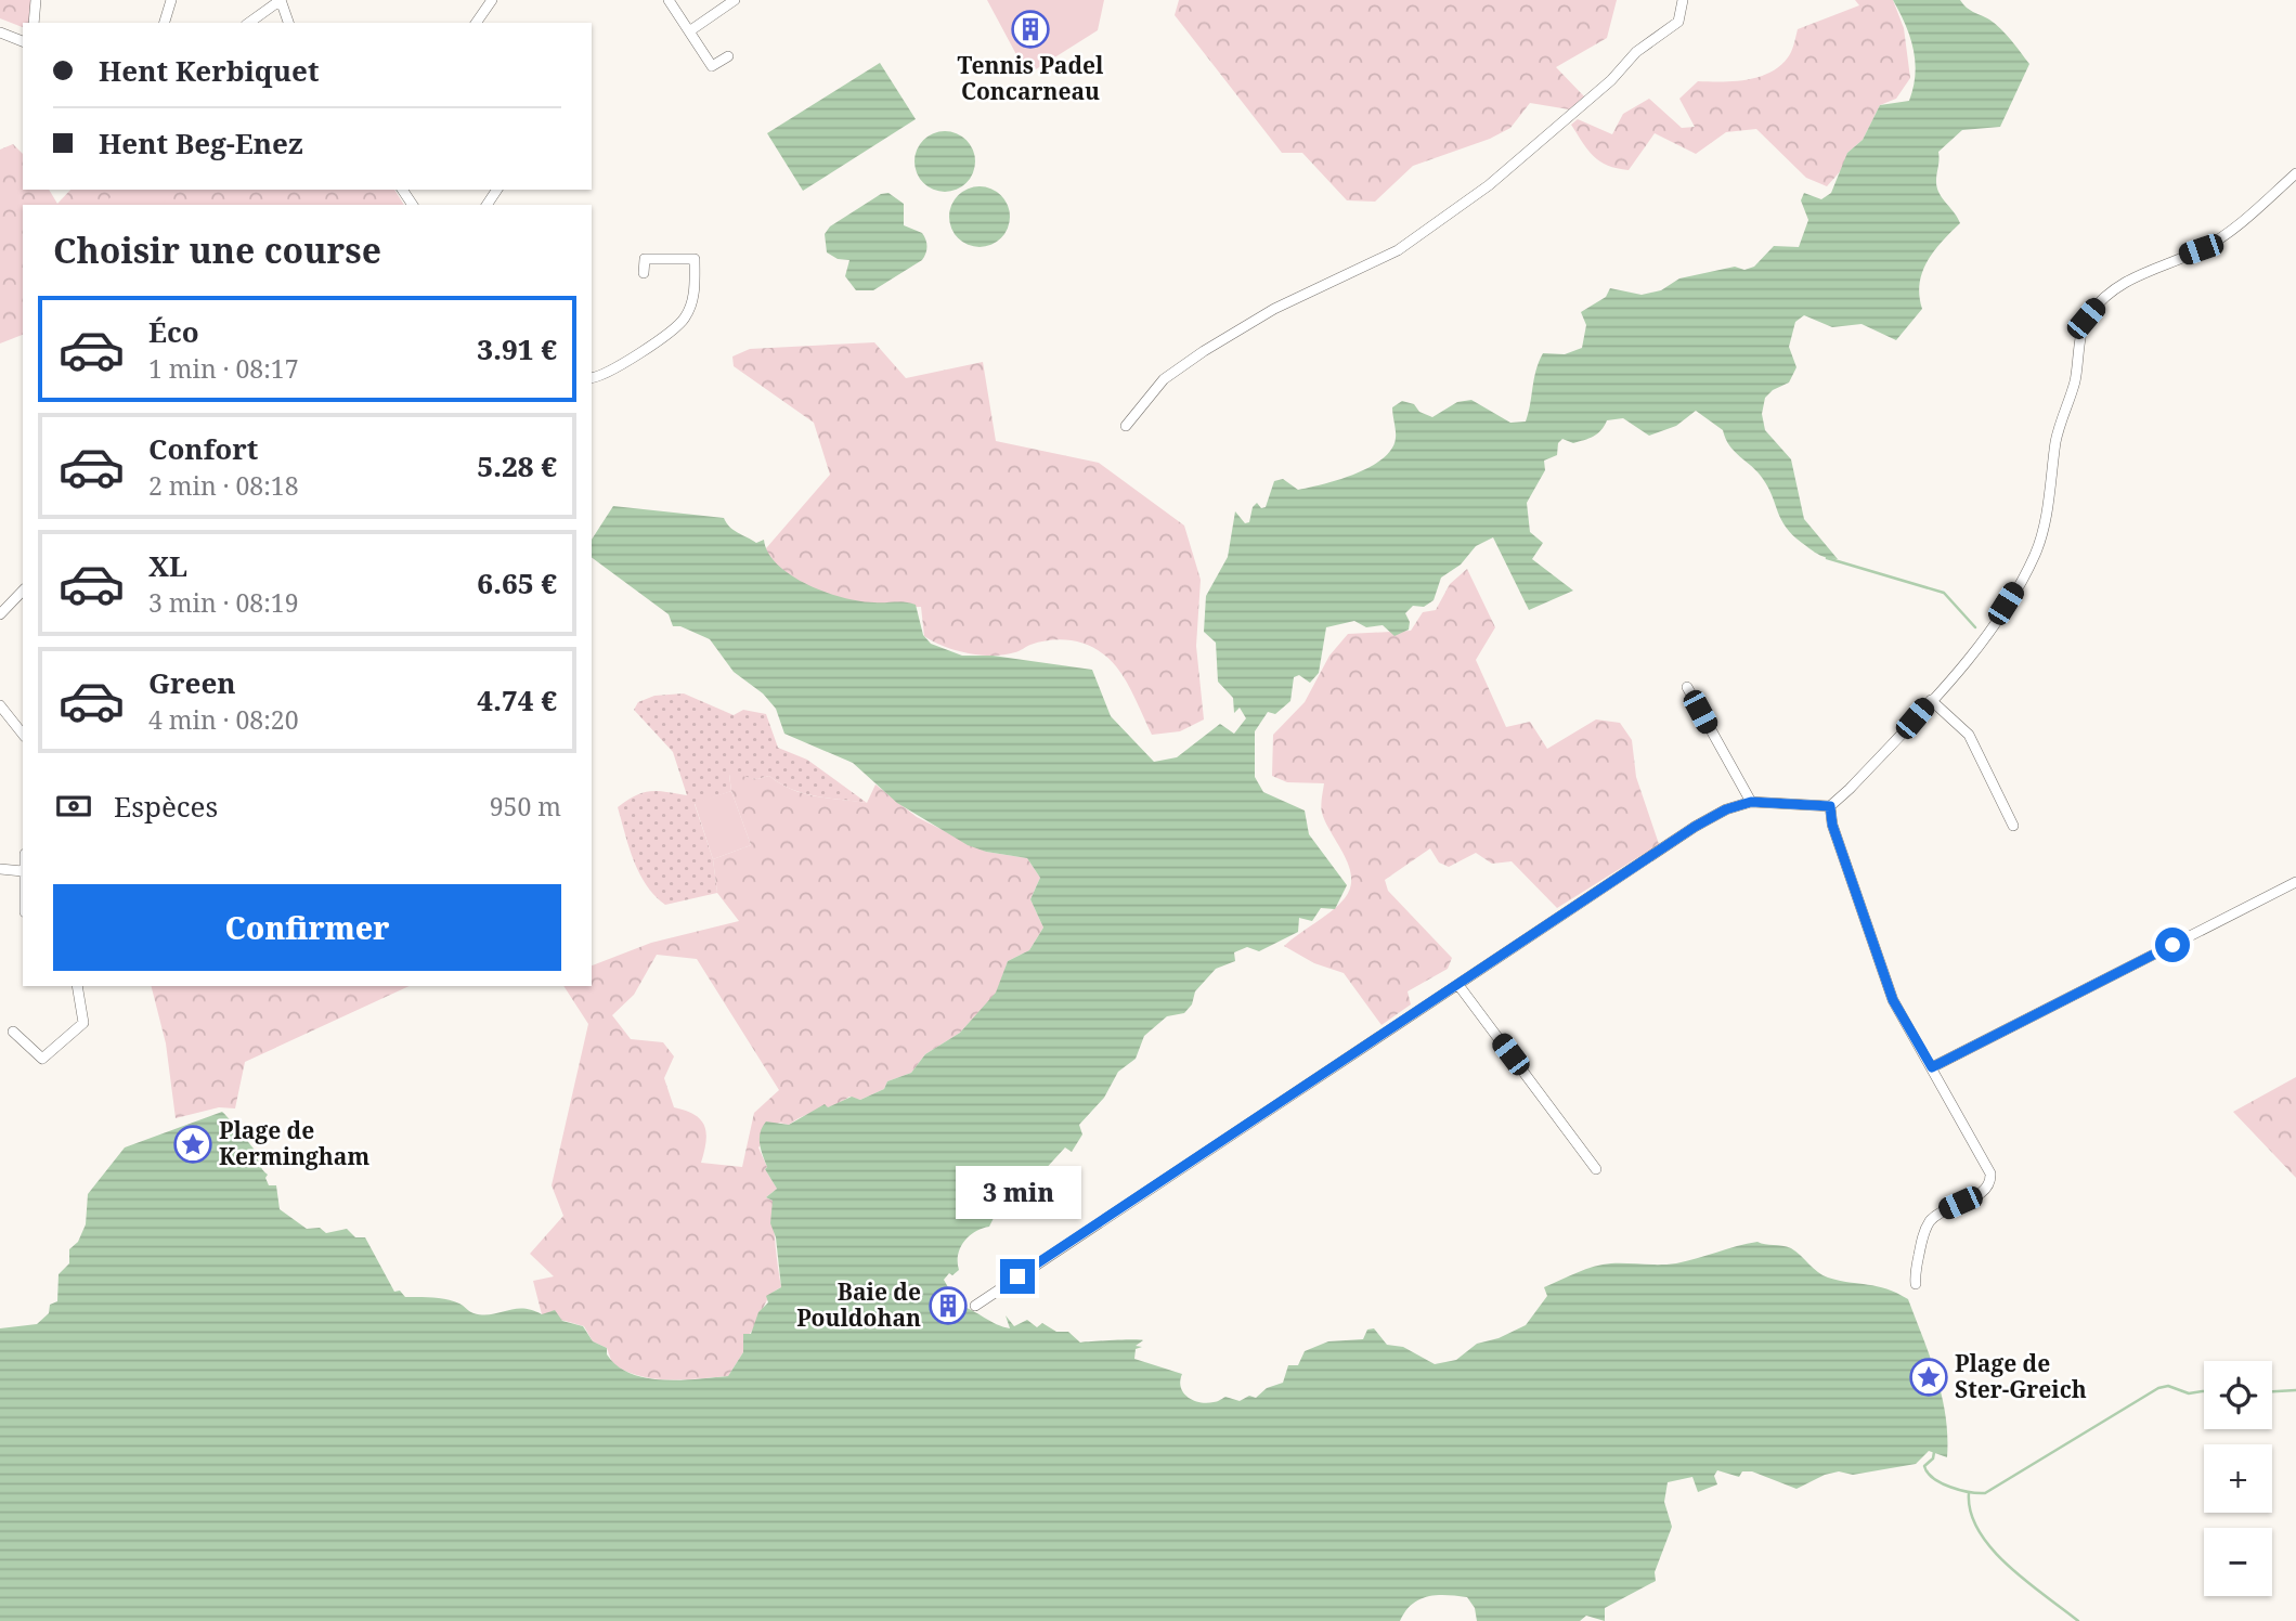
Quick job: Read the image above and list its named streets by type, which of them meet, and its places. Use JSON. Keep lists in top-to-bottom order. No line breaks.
{"places":{"building":["Tennis Padel Concarneau","Baie de Pouldohan"],"place":["Plage de Kermingham","Plage de Ster-Greich"]},"page":{"banner":["Hent Kerbiquet","Hent Beg-Enez"],"heading":"Choisir une course","list":[{"name":"Éco","note":"1 min · 08:17","value":"3.91 €"},{"name":"Confort","note":"2 min · 08:18","value":"5.28 €"},{"name":"XL","note":"3 min · 08:19","value":"6.65 €"},{"name":"Green","note":"4 min · 08:20","value":"4.74 €"}],"pay":["Espèces","950 m"],"buttons":"Confirmer","bubble":"3 min","map_buttons":["+","−"]}}
